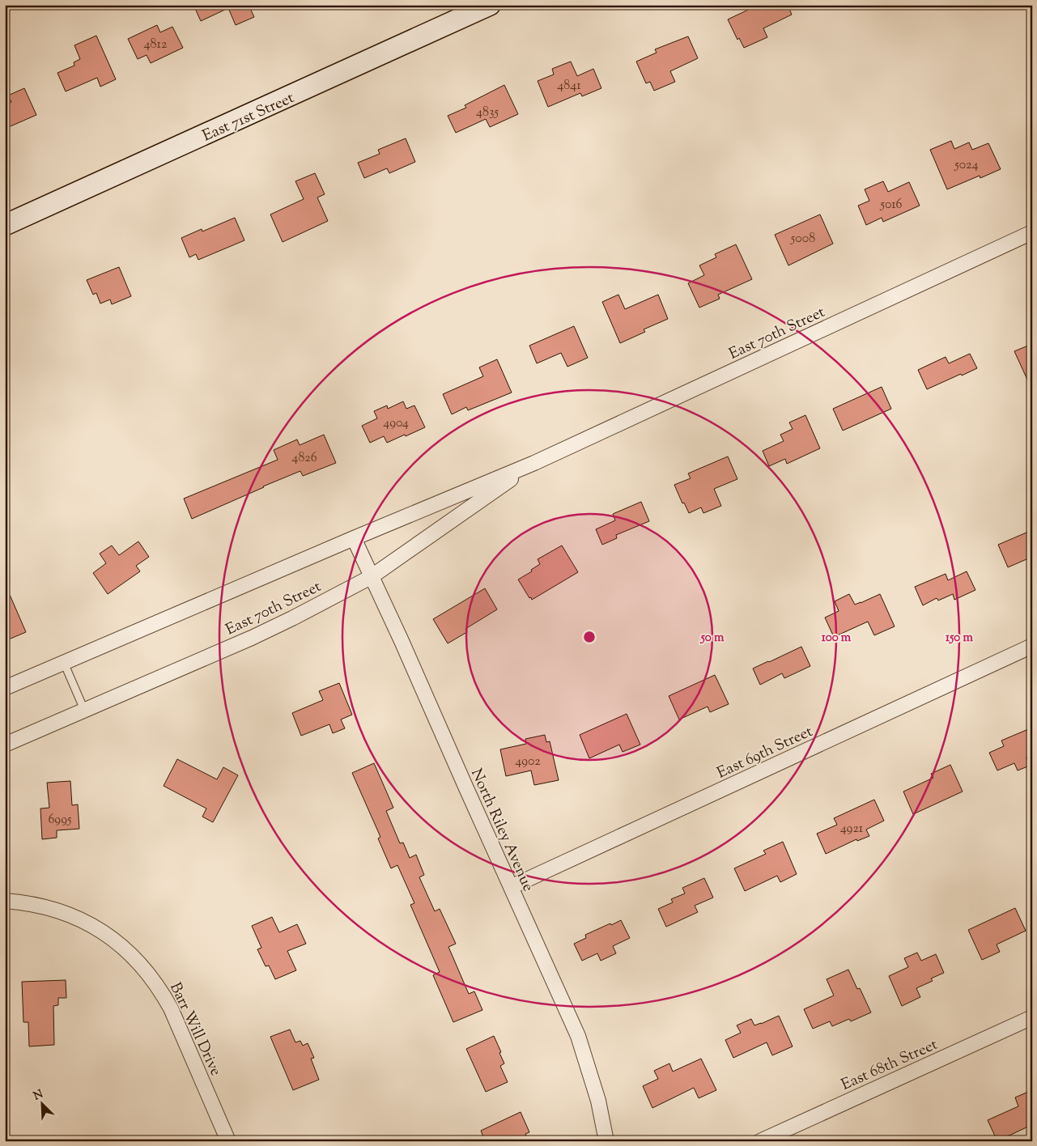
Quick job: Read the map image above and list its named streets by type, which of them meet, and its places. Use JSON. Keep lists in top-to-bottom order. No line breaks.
{"streets":{"main road":["East 71st Street"],"street":["East 70th Street","East 69th Street","North Riley Avenue","Barr Will Drive","East 68th Street"]},"crossings":[["East 70th Street","North Riley Avenue"],["East 69th Street","North Riley Avenue"]],"house_numbers":["4812","4841","4835","5024","5016","5008","4904","4826","4902","6995","4921"],"north":"top left","rings":["50 m","100 m","150 m"]}
